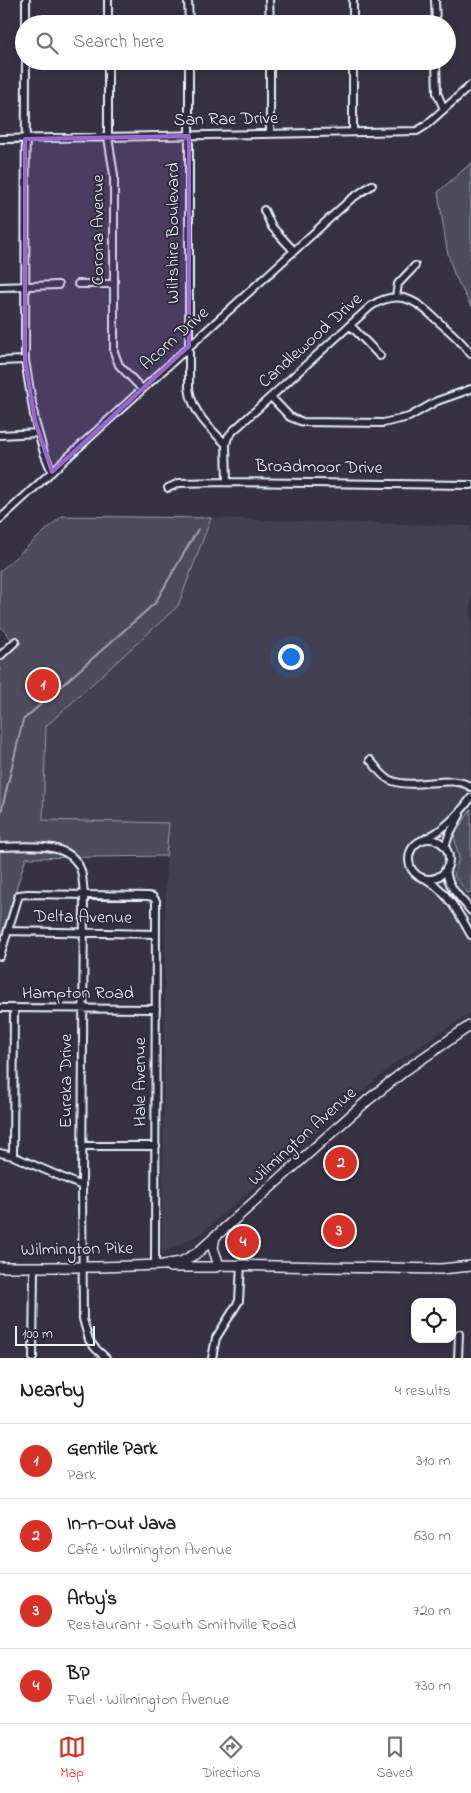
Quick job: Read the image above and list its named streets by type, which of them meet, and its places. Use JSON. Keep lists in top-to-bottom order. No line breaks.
{"streets":{"main road":["Wilmington Avenue","Wilmington Pike"],"street":["San Rae Drive","Corona Avenue","Wiltshire Boulevard","Acorn Drive","Candlewood Drive","Broadmoor Drive","Delta Avenue","Hampton Road","Eureka Drive","Hale Avenue"]},"crossings":[["San Rae Drive","Corona Avenue"],["San Rae Drive","Wiltshire Boulevard"],["Corona Avenue","Acorn Drive"],["Wiltshire Boulevard","Acorn Drive"],["Wiltshire Boulevard","Candlewood Drive"],["Delta Avenue","Eureka Drive"],["Delta Avenue","Hale Avenue"],["Hampton Road","Eureka Drive"],["Hampton Road","Hale Avenue"],["Eureka Drive","Hale Avenue"],["Eureka Drive","Wilmington Pike"],["Hale Avenue","Wilmington Avenue"],["Hale Avenue","Wilmington Pike"],["Wilmington Avenue","Wilmington Pike"]],"scale_bar":"100 m","page":{"search":"Search here","pins":["1","2","3","4"],"scale":"100 m","heading":["Nearby","4 results"],"list":[{"mark":"1","name":"Gentile Park","note":"Park","value":"310 m"},{"mark":"2","name":"In-n-Out Java","note":"Café · Wilmington Avenue","value":"630 m"},{"mark":"3","name":"Arby's","note":"Restaurant · South Smithville Road","value":"720 m"},{"mark":"4","name":"BP","note":"Fuel · Wilmington Avenue","value":"730 m"}],"nav":["Map","Directions","Saved"]}}
